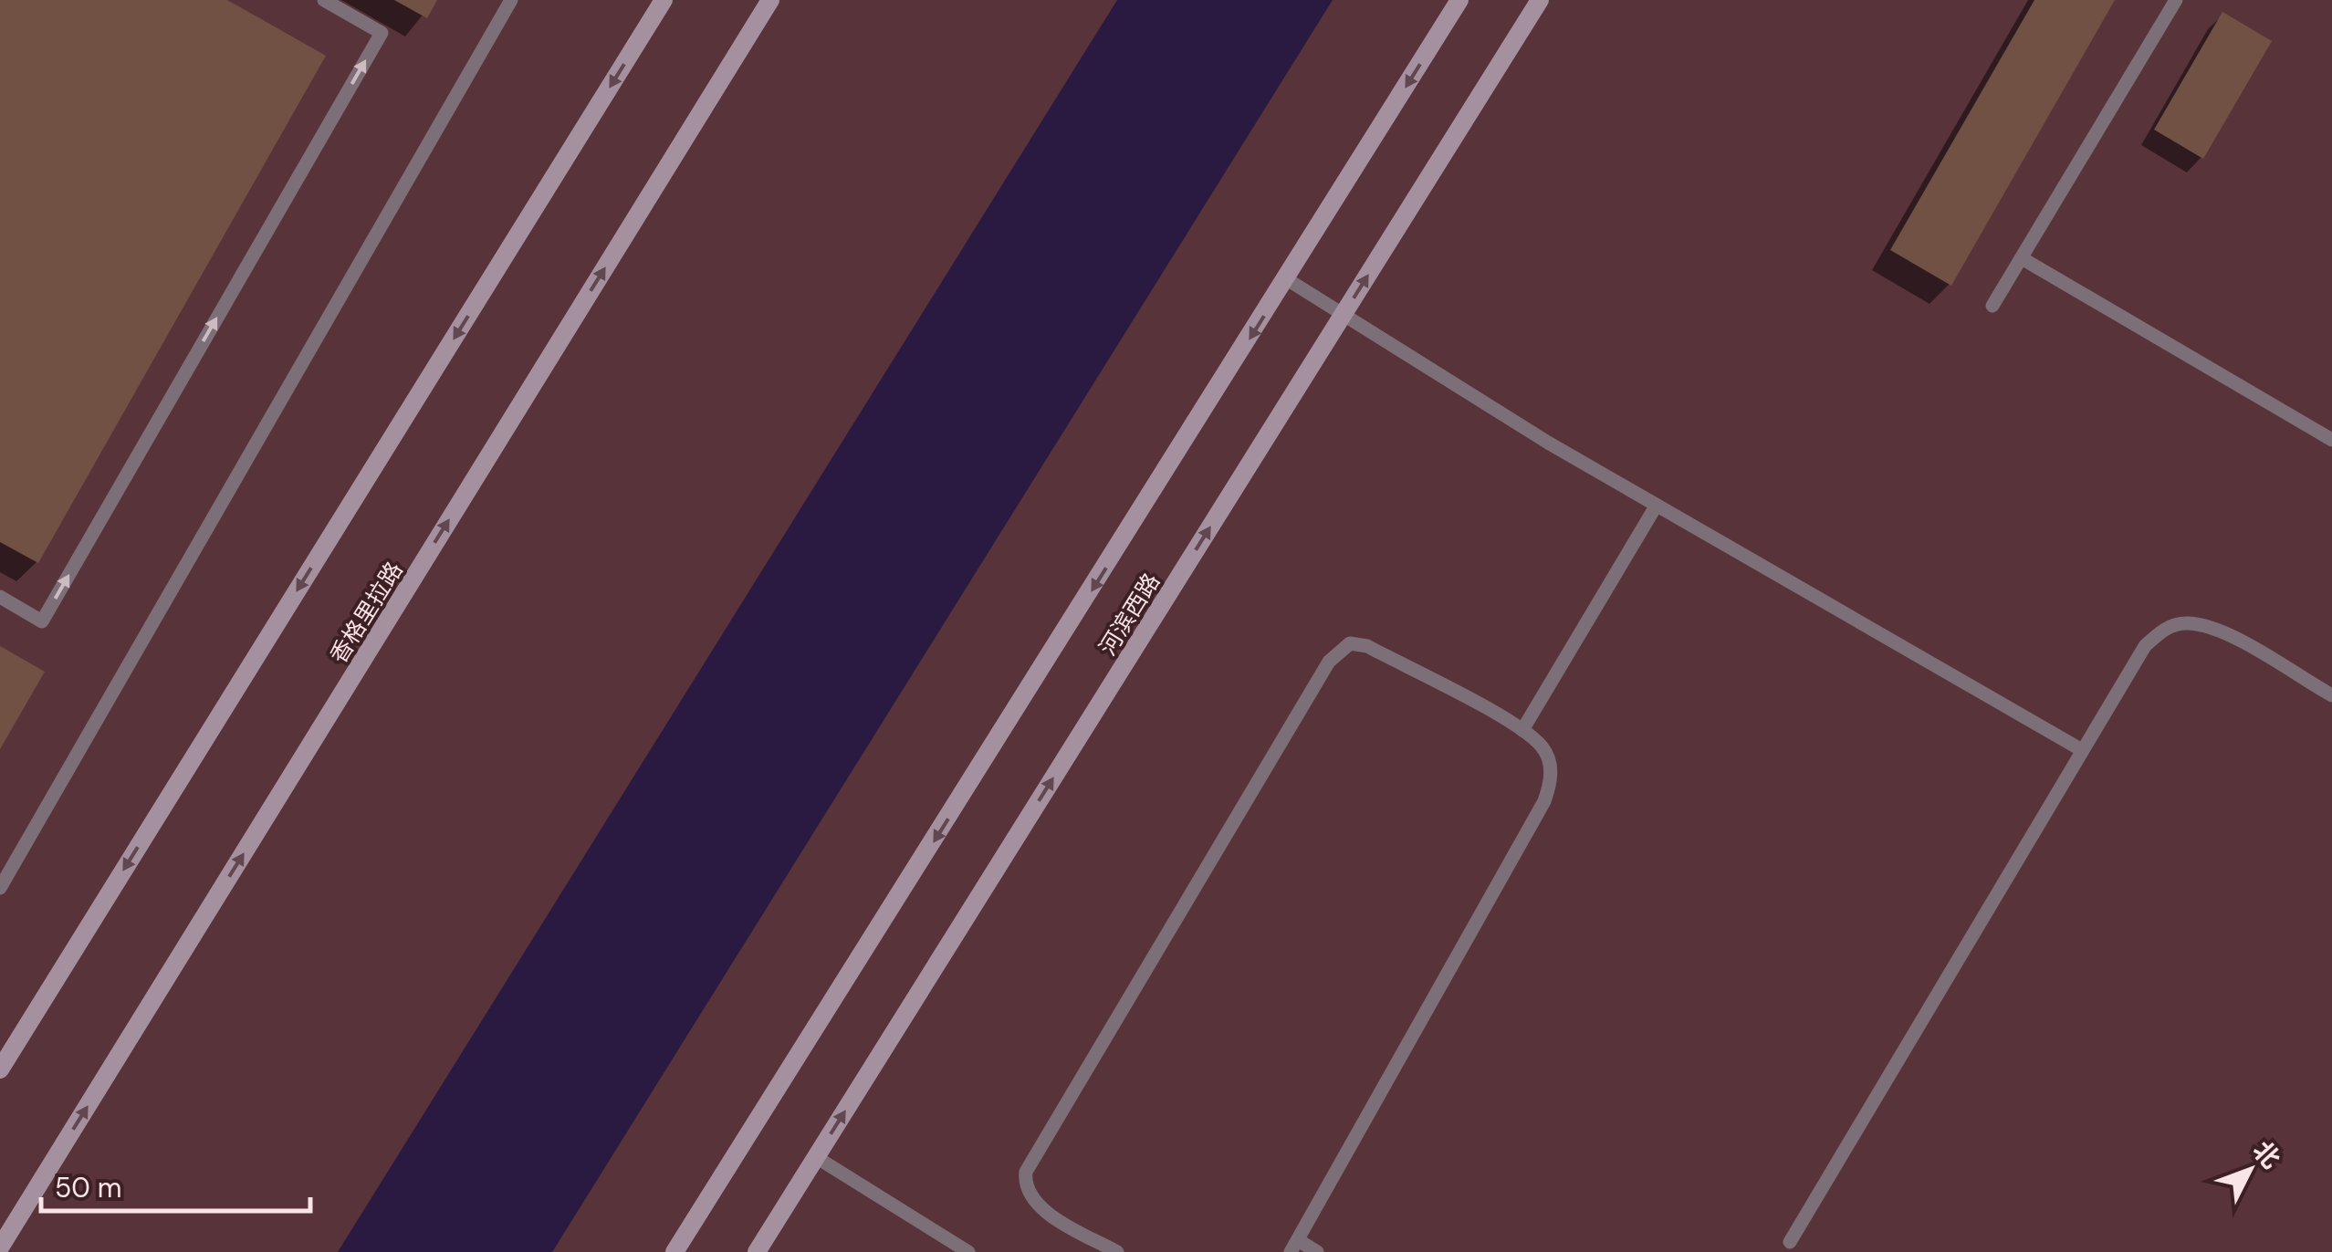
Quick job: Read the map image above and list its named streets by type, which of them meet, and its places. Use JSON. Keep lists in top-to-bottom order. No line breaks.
{"streets":{"street":["香格里拉路","河滨西路"]},"scale_bar":"50 m","north":"top right"}
